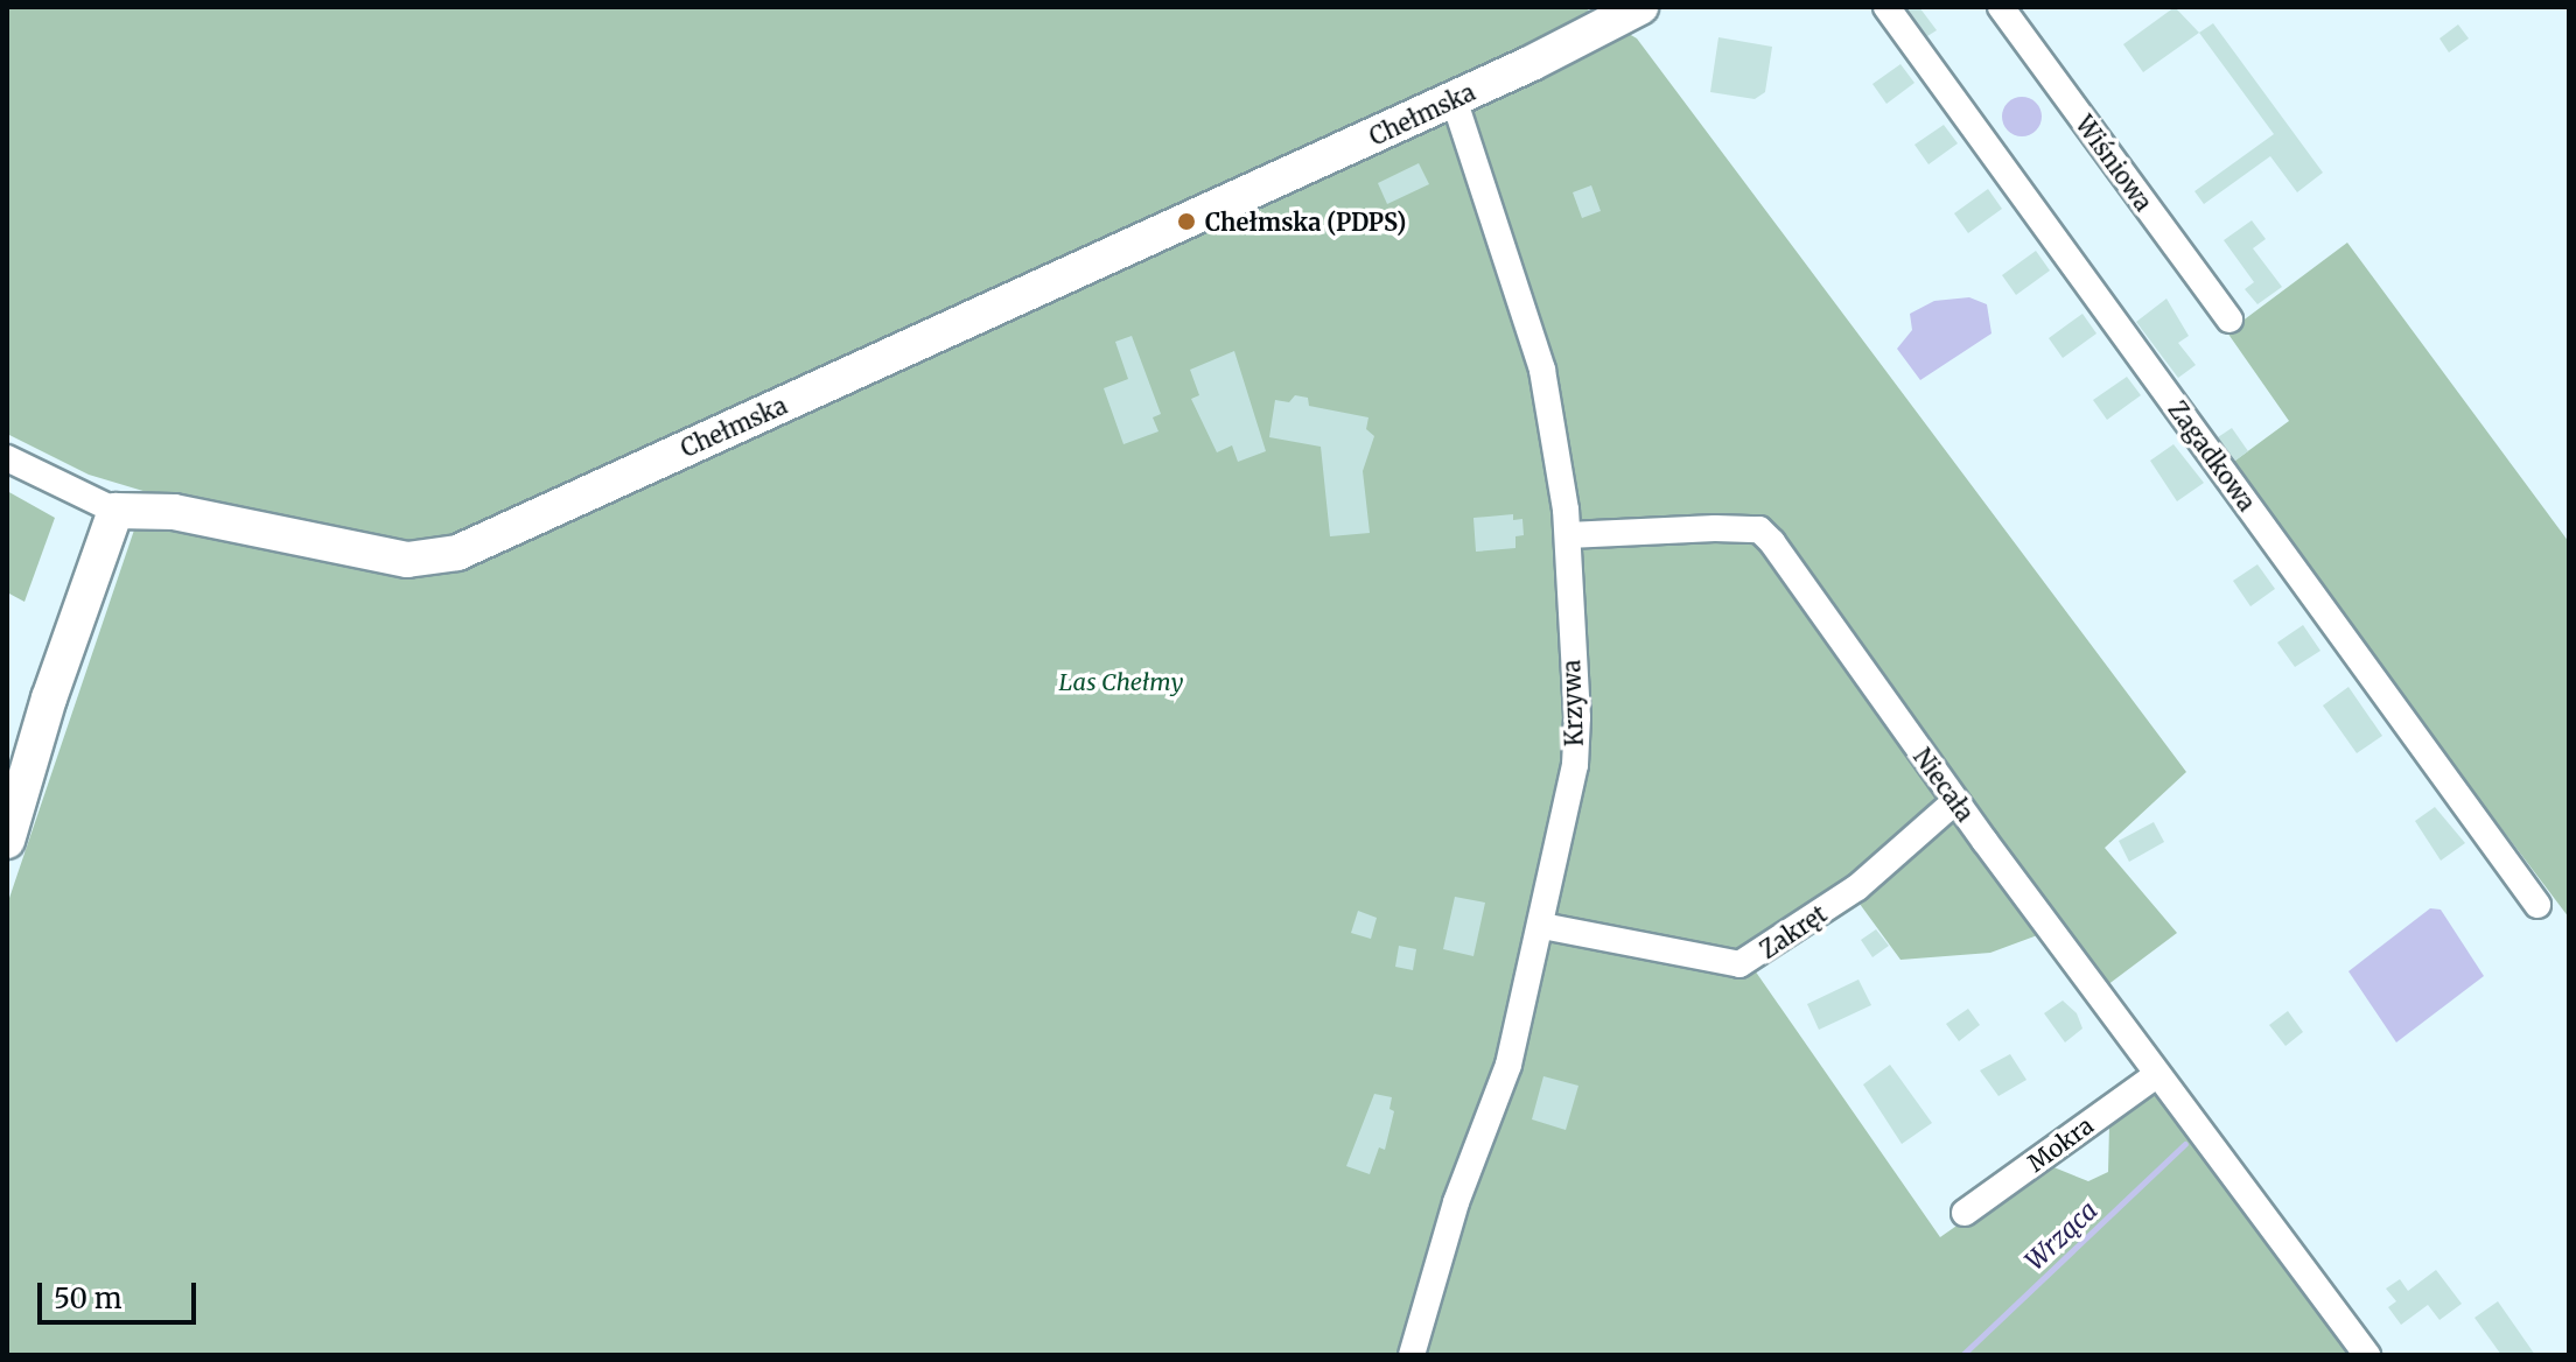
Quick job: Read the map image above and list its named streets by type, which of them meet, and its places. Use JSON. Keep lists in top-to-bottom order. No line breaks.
{"streets":{"street":["Chełmska","Wiśniowa","Zagadkowa","Krzywa","Niecała","Zakręt","Mokra"]},"crossings":[["Chełmska","Krzywa"],["Krzywa","Niecała"],["Krzywa","Zakręt"],["Niecała","Zakręt"],["Niecała","Mokra"]],"water":["Wrząca"],"parks":["Las Chełmy"],"places":["Chełmska (PDPS)"],"scale_bar":"50 m"}
